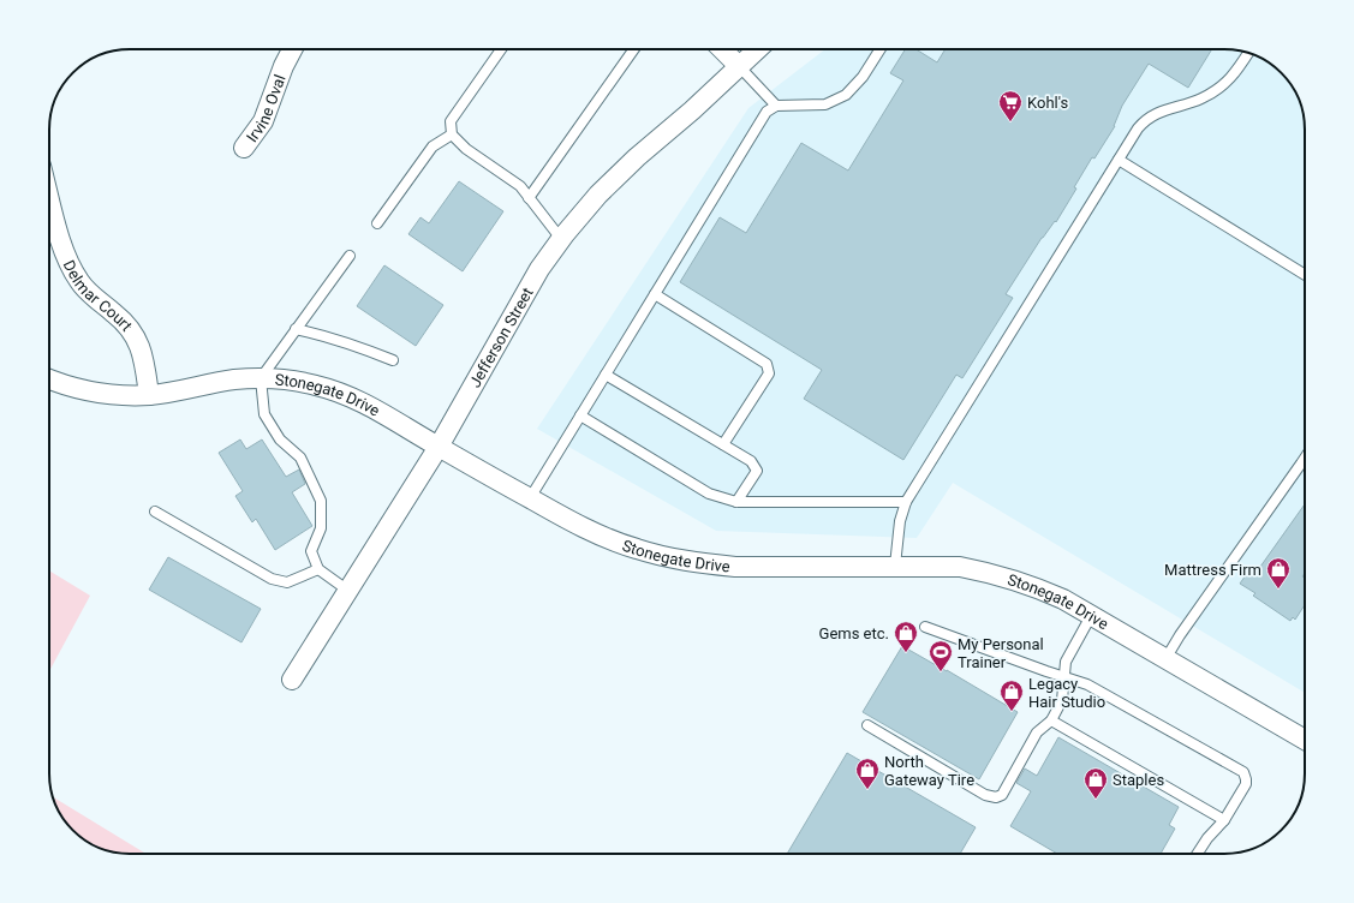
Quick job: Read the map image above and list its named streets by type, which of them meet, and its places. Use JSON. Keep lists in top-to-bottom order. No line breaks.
{"streets":{"street":["Irvine Oval","Delmar Court","Jefferson Street","Stonegate Drive"]},"crossings":[["Delmar Court","Stonegate Drive"],["Jefferson Street","Stonegate Drive"]],"places":{"supermarket":["Kohl's"],"shop":["Mattress Firm","Gems etc.","Legacy Hair Studio","North Gateway Tire","Staples"],"sports":["My Personal Trainer"]}}
